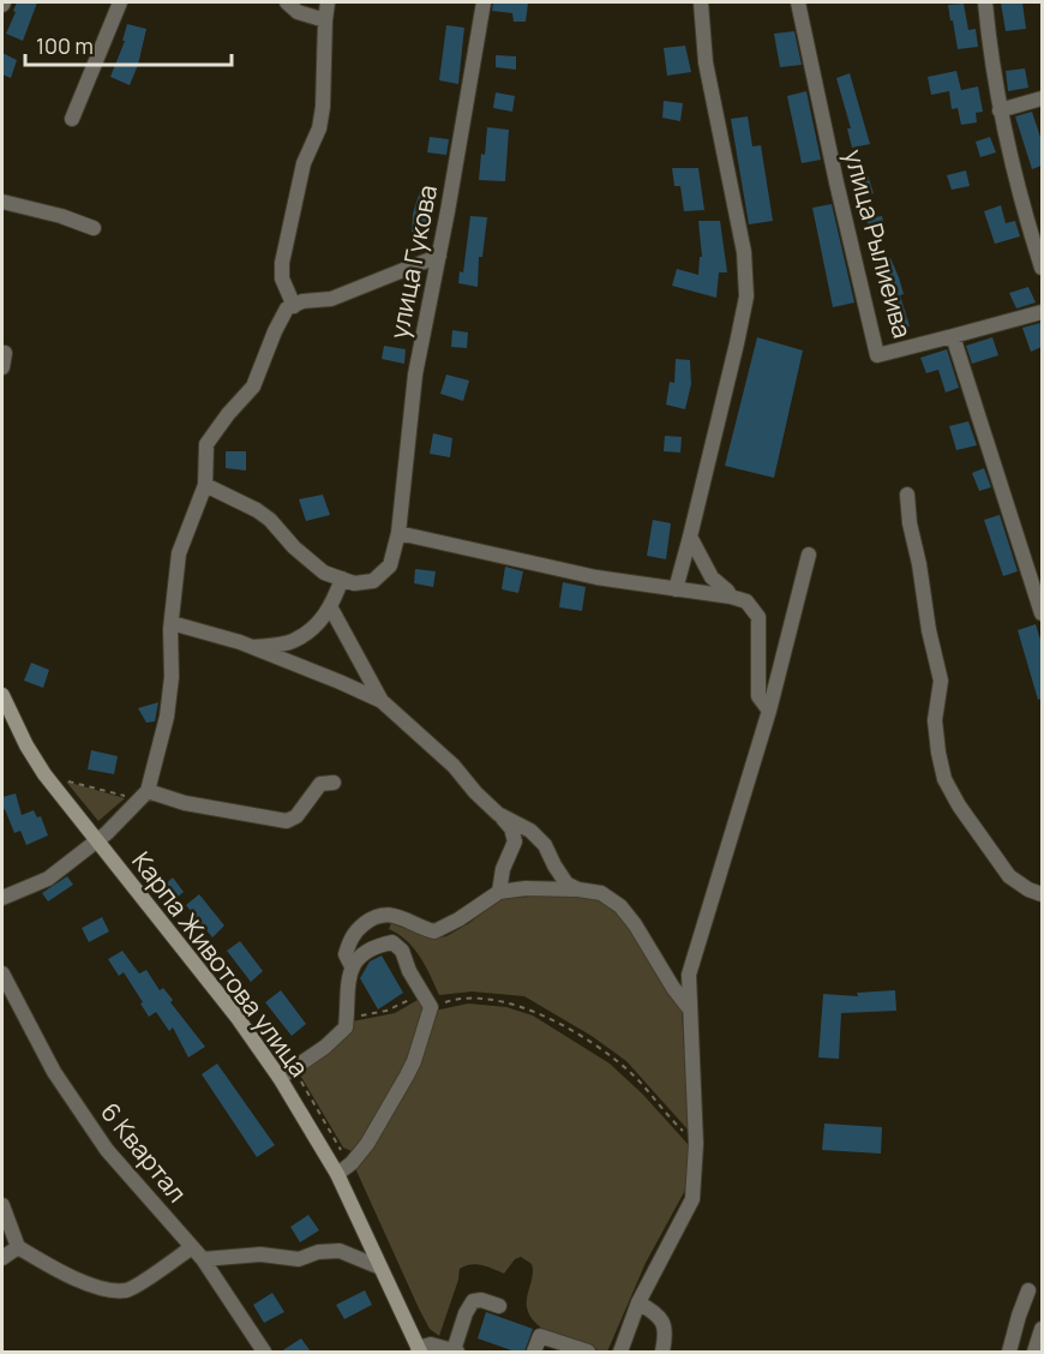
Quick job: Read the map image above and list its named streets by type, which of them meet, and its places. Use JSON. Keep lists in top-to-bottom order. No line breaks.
{"streets":{"main road":["Карпа Животова улица"],"street":["улица Рылиеива","улица Гукова","6 Квартал"]},"scale_bar":"100 m"}
